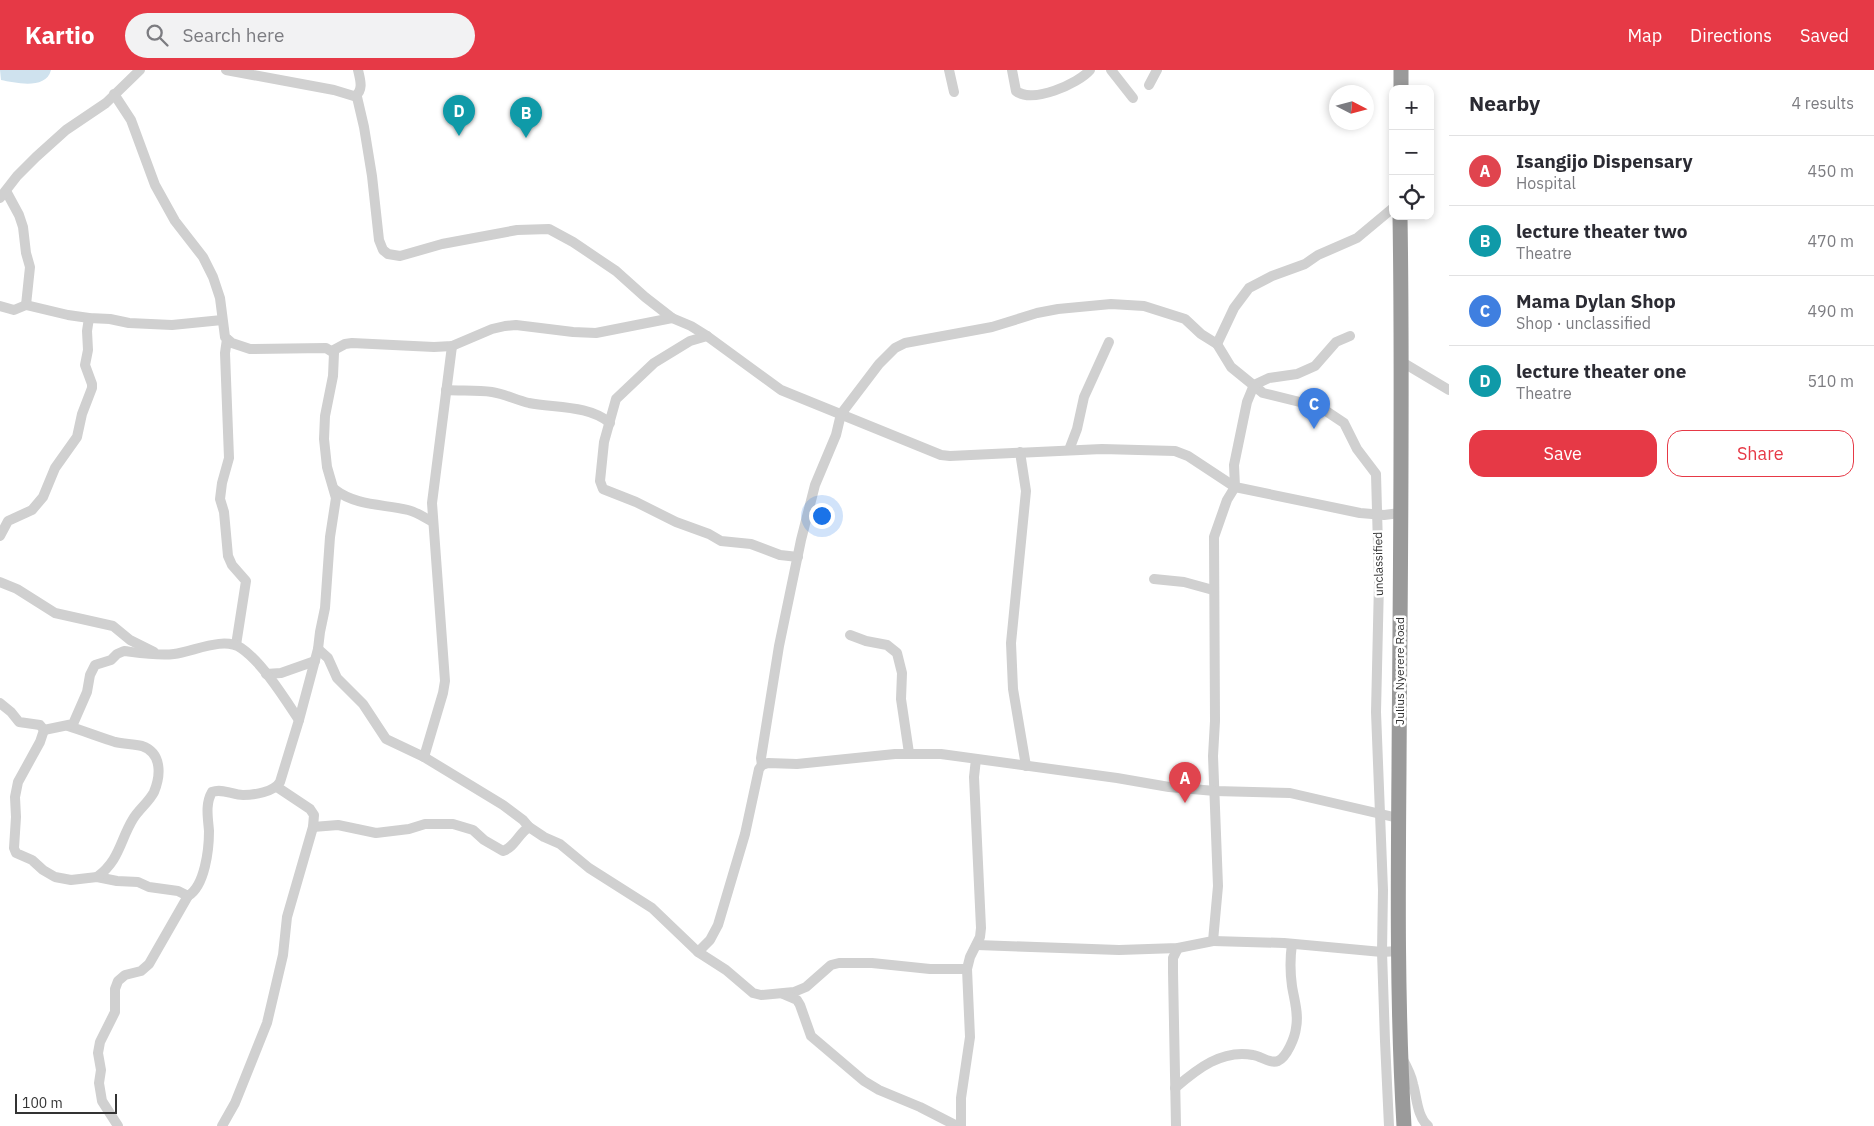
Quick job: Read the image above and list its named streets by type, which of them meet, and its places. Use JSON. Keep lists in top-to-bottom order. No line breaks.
{"streets":{"highway":["Julius Nyerere Road"],"street":["unclassified"]},"scale_bar":"100 m","north":"right","page":{"header":"Kartio","search":"Search here","nav":["Map","Directions","Saved"],"heading":["Nearby","4 results"],"map_buttons":["+","−"],"pins":["D","B","C","A"],"list":[{"mark":"A","name":"Isangijo Dispensary","note":"Hospital","value":"450 m"},{"mark":"B","name":"lecture theater two","note":"Theatre","value":"470 m"},{"mark":"C","name":"Mama Dylan Shop","note":"Shop · unclassified","value":"490 m"},{"mark":"D","name":"lecture theater one","note":"Theatre","value":"510 m"}],"buttons":["Save","Share"],"scale":"100 m"}}
